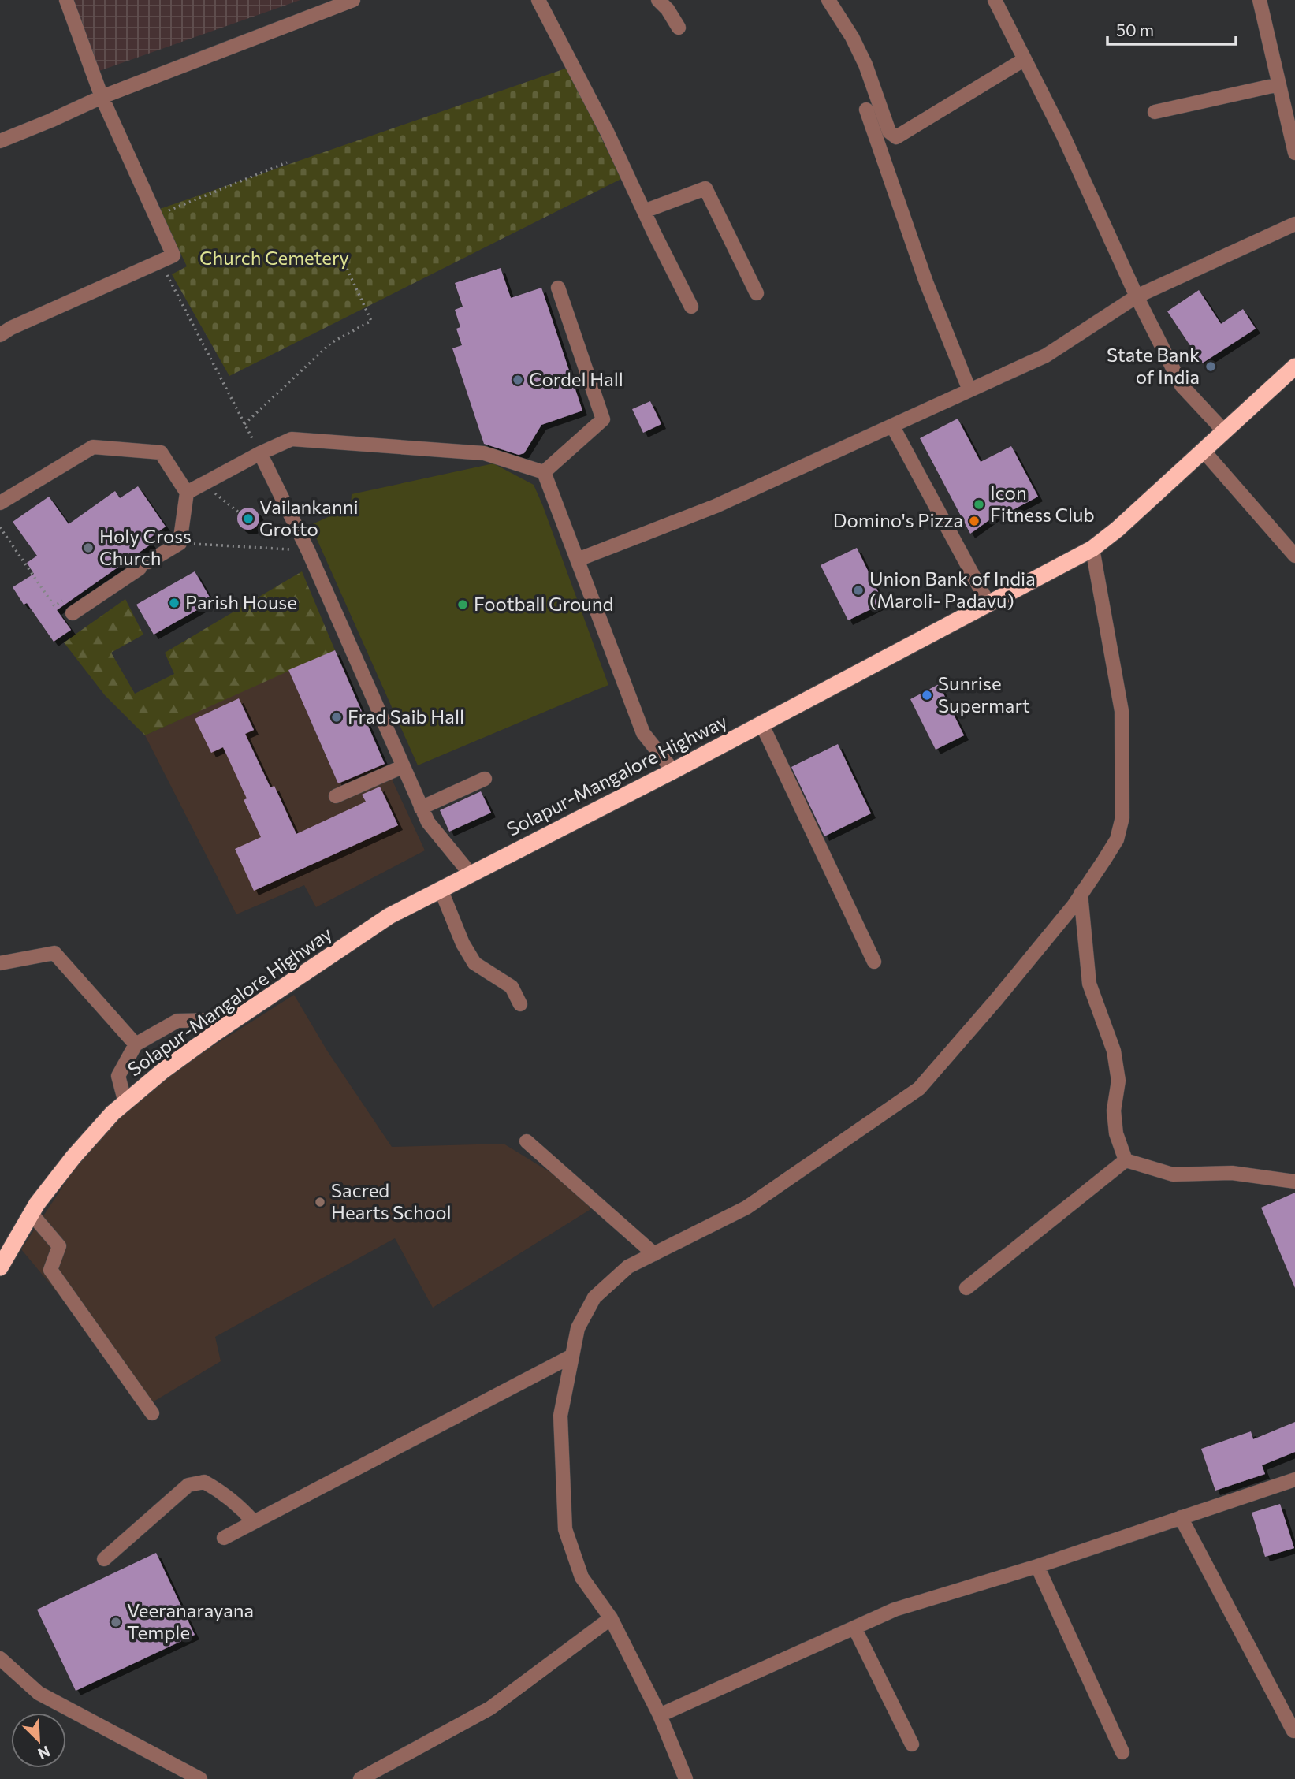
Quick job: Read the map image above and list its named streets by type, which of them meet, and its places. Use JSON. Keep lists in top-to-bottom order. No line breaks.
{"streets":{"highway":["Solapur-Mangalore Highway"]},"parks":["Church Cemetery"],"places":["State Bank of India","Cordel Hall","Icon Fitness Club","Vailankanni Grotto","Domino's Pizza","Holy Cross Church","Union Bank of India (Maroli- Padavu)","Parish House","Football Ground","Sunrise Supermart","Frad Saib Hall","Sacred Hearts School","Veeranarayana Temple"],"scale_bar":"50 m","north":"bottom right"}
